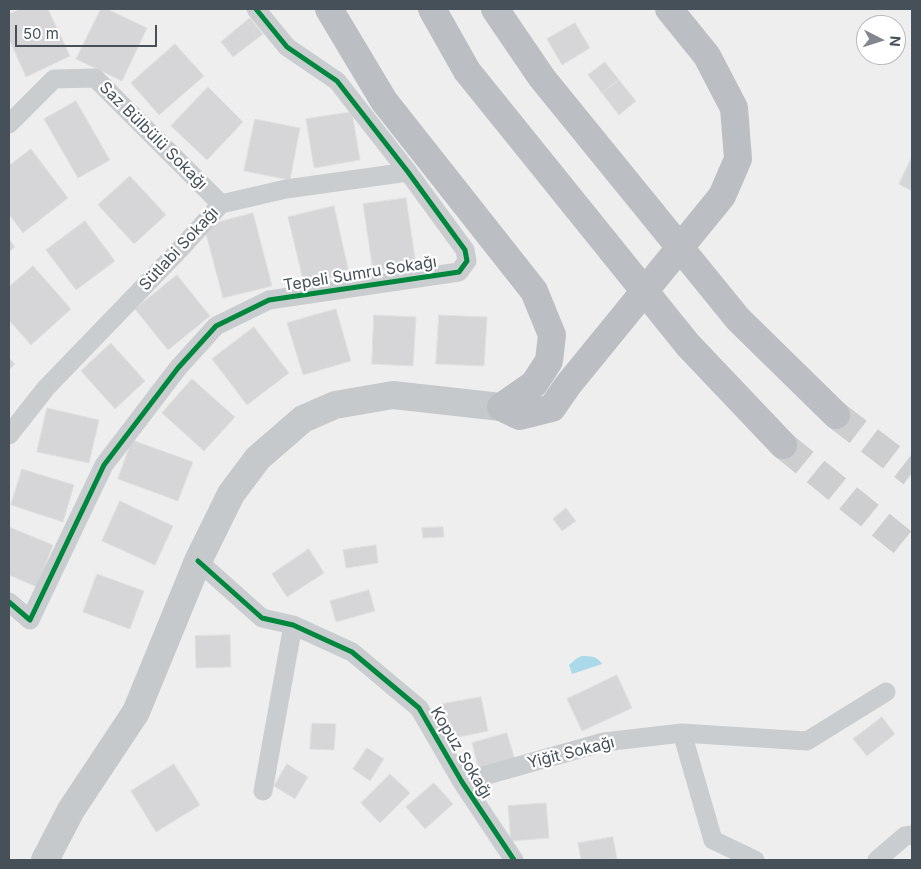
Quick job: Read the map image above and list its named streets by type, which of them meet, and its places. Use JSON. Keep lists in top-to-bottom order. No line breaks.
{"streets":{"street":["Saz Bülbülü Sokağı","Sütlabi Sokağı","Tepeli Sumru Sokağı","Kopuz Sokağı","Yiğit Sokağı"]},"crossings":[["Saz Bülbülü Sokağı","Sütlabi Sokağı"],["Sütlabi Sokağı","Tepeli Sumru Sokağı"],["Kopuz Sokağı","Yiğit Sokağı"]],"scale_bar":"50 m","north":"right"}
